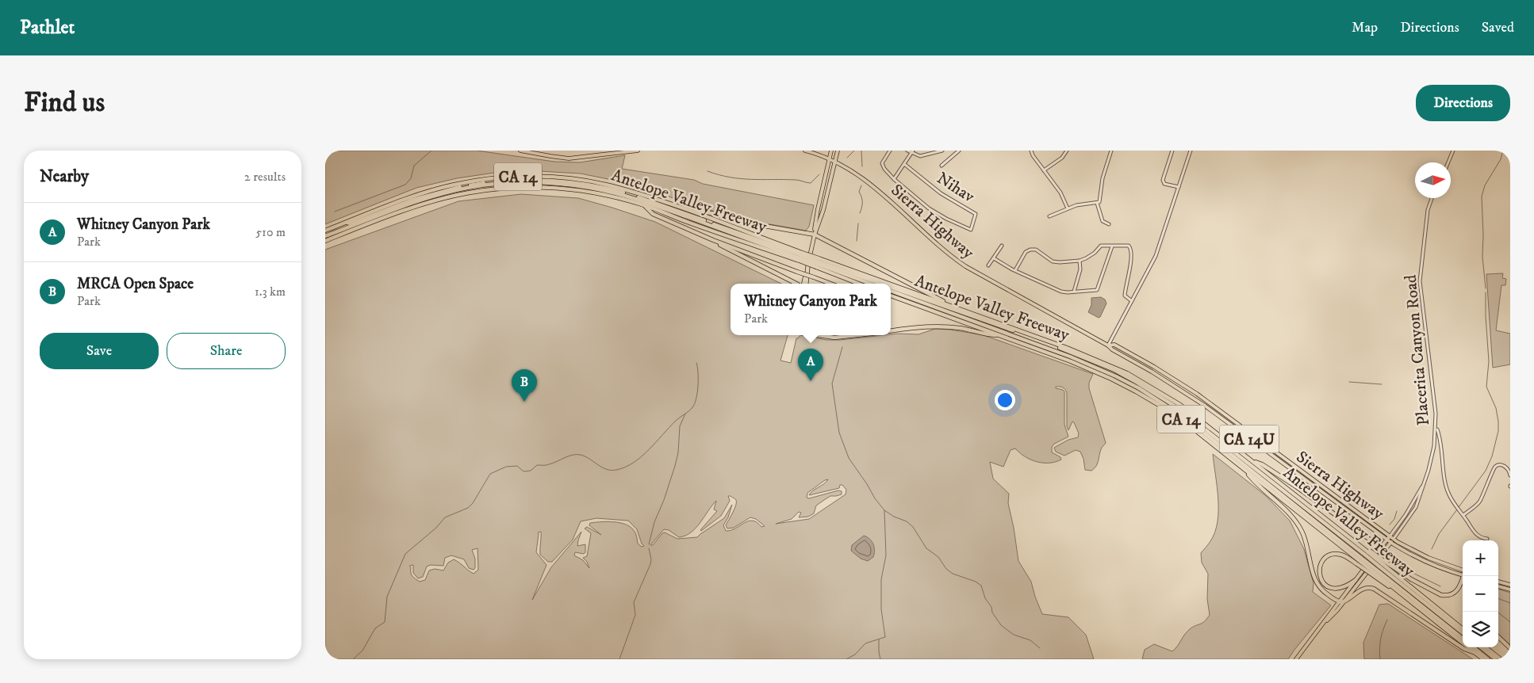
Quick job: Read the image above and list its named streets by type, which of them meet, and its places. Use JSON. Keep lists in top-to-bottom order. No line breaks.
{"streets":{"highway":["CA 14","Antelope Valley Freeway"],"main road":["Sierra Highway","Placerita Canyon Road","CA 14U"],"street":["Nihav"]},"crossings":[["Sierra Highway","Placerita Canyon Road"]],"north":"right","page":{"header":"Pathlet","nav":["Map","Directions","Saved"],"buttons":["Directions",["Save","Share"]],"title":"Find us","heading":["Nearby","2 results"],"list":[{"mark":"A","name":"Whitney Canyon Park","note":"Park","value":"510 m"},{"mark":"B","name":"MRCA Open Space","note":"Park","value":"1.3 km"}],"popup":["Whitney Canyon Park","Park"],"pins":["A","B"],"map_buttons":["+","−"]}}
